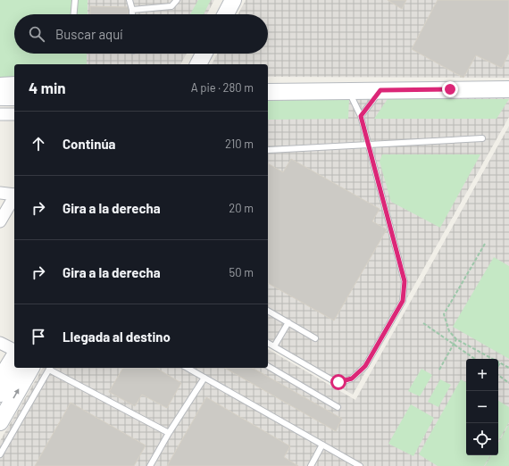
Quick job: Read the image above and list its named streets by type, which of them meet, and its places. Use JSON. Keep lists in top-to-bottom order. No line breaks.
{"page":{"search":"Buscar aquí","heading":["4 min","A pie · 280 m"],"list":[["Continúa","210 m"],["Gira a la derecha","20 m"],["Gira a la derecha","50 m"],"Llegada al destino"],"map_buttons":["+","−"]}}
